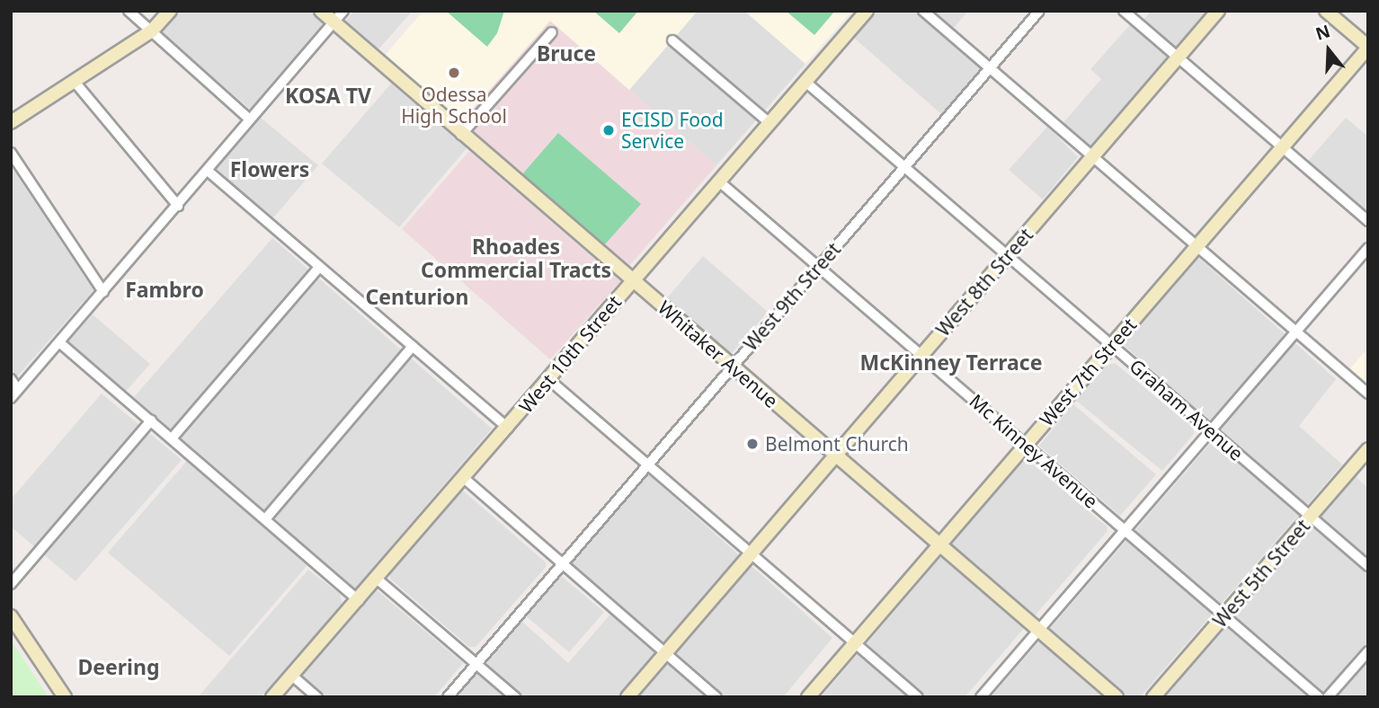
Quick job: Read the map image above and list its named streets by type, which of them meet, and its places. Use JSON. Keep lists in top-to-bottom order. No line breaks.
{"streets":{"street":["West 8th Street","West 9th Street","West 10th Street","Whitaker Avenue","West 7th Street","Graham Avenue","Mc Kinney Avenue","West 5th Street"]},"crossings":[["West 8th Street","Whitaker Avenue"],["West 8th Street","Graham Avenue"],["West 8th Street","Mc Kinney Avenue"],["West 9th Street","Whitaker Avenue"],["West 9th Street","Graham Avenue"],["West 9th Street","Mc Kinney Avenue"],["West 10th Street","Whitaker Avenue"],["West 10th Street","Graham Avenue"],["West 10th Street","Mc Kinney Avenue"],["Whitaker Avenue","West 7th Street"],["West 7th Street","Graham Avenue"],["West 7th Street","Mc Kinney Avenue"],["Graham Avenue","West 5th Street"],["Mc Kinney Avenue","West 5th Street"]],"districts":["Bruce","KOSA TV","Flowers","Rhoades Commercial Tracts","Fambro","Centurion","McKinney Terrace","Deering"],"places":["Odessa High School","ECISD Food Service","Belmont Church"],"north":"top"}
